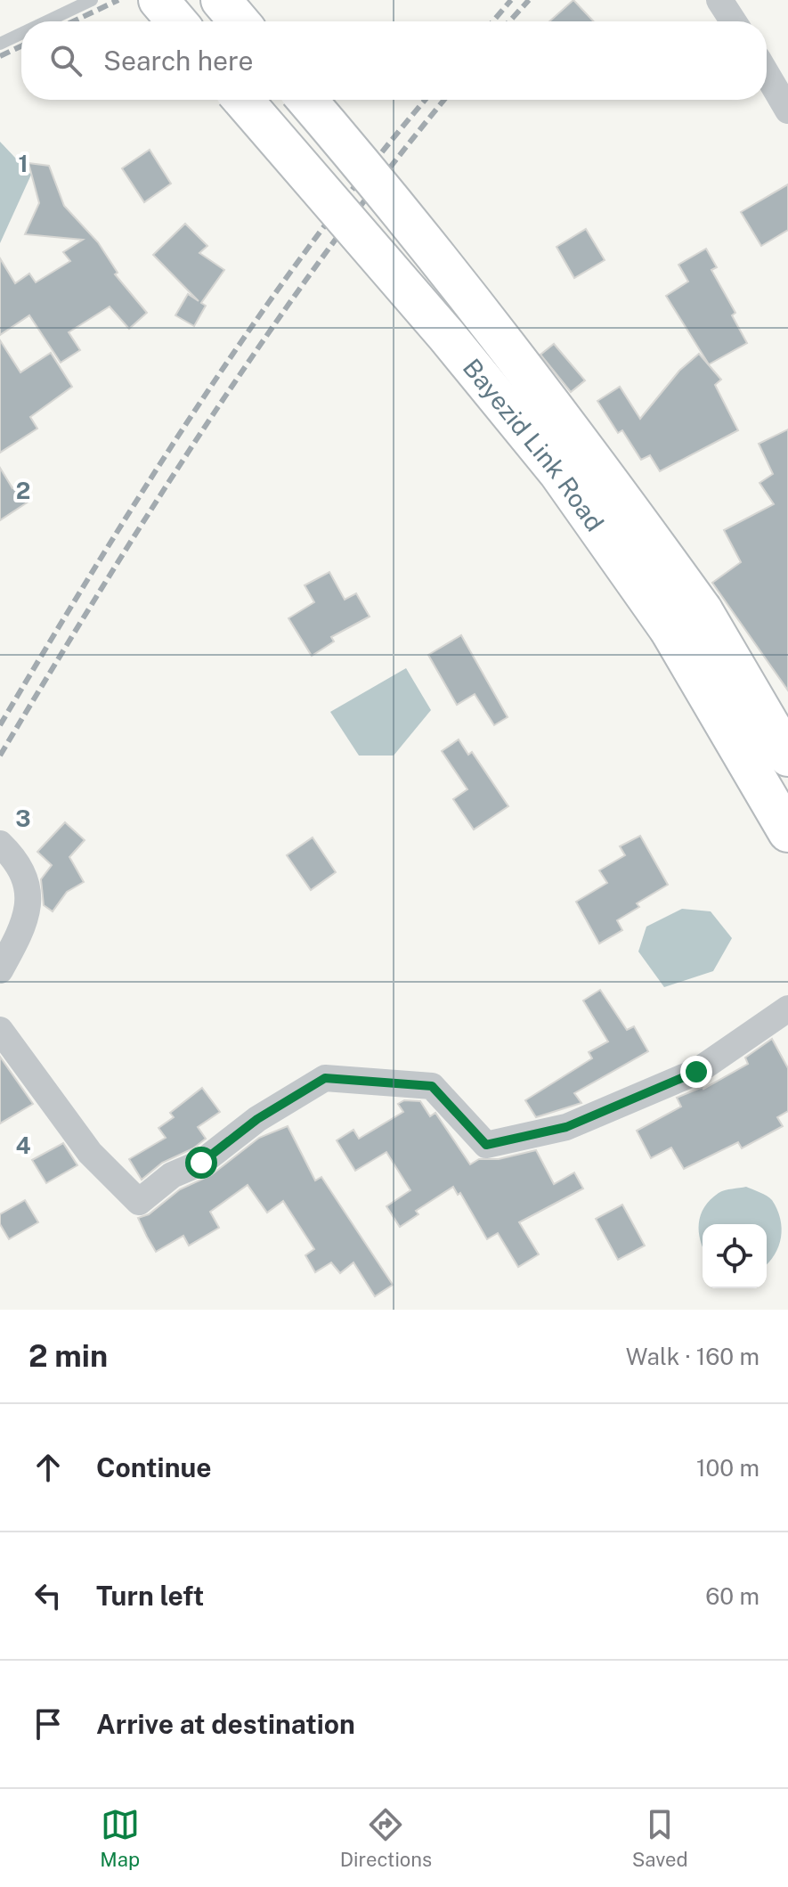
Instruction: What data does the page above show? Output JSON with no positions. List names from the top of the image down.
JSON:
{
  "streets": {
    "main road": ["Bayezid Link Road"]
  },
  "page": {
    "search": "Search here",
    "heading": ["2 min", "Walk · 160 m"],
    "list": [
      ["Continue", "100 m"],
      ["Turn left", "60 m"],
      "Arrive at destination"
    ],
    "nav": ["Map", "Directions", "Saved"]
  },
  "grid": {
    "rows": [
      "1",
      "2",
      "3",
      "4"
    ]
  }
}
